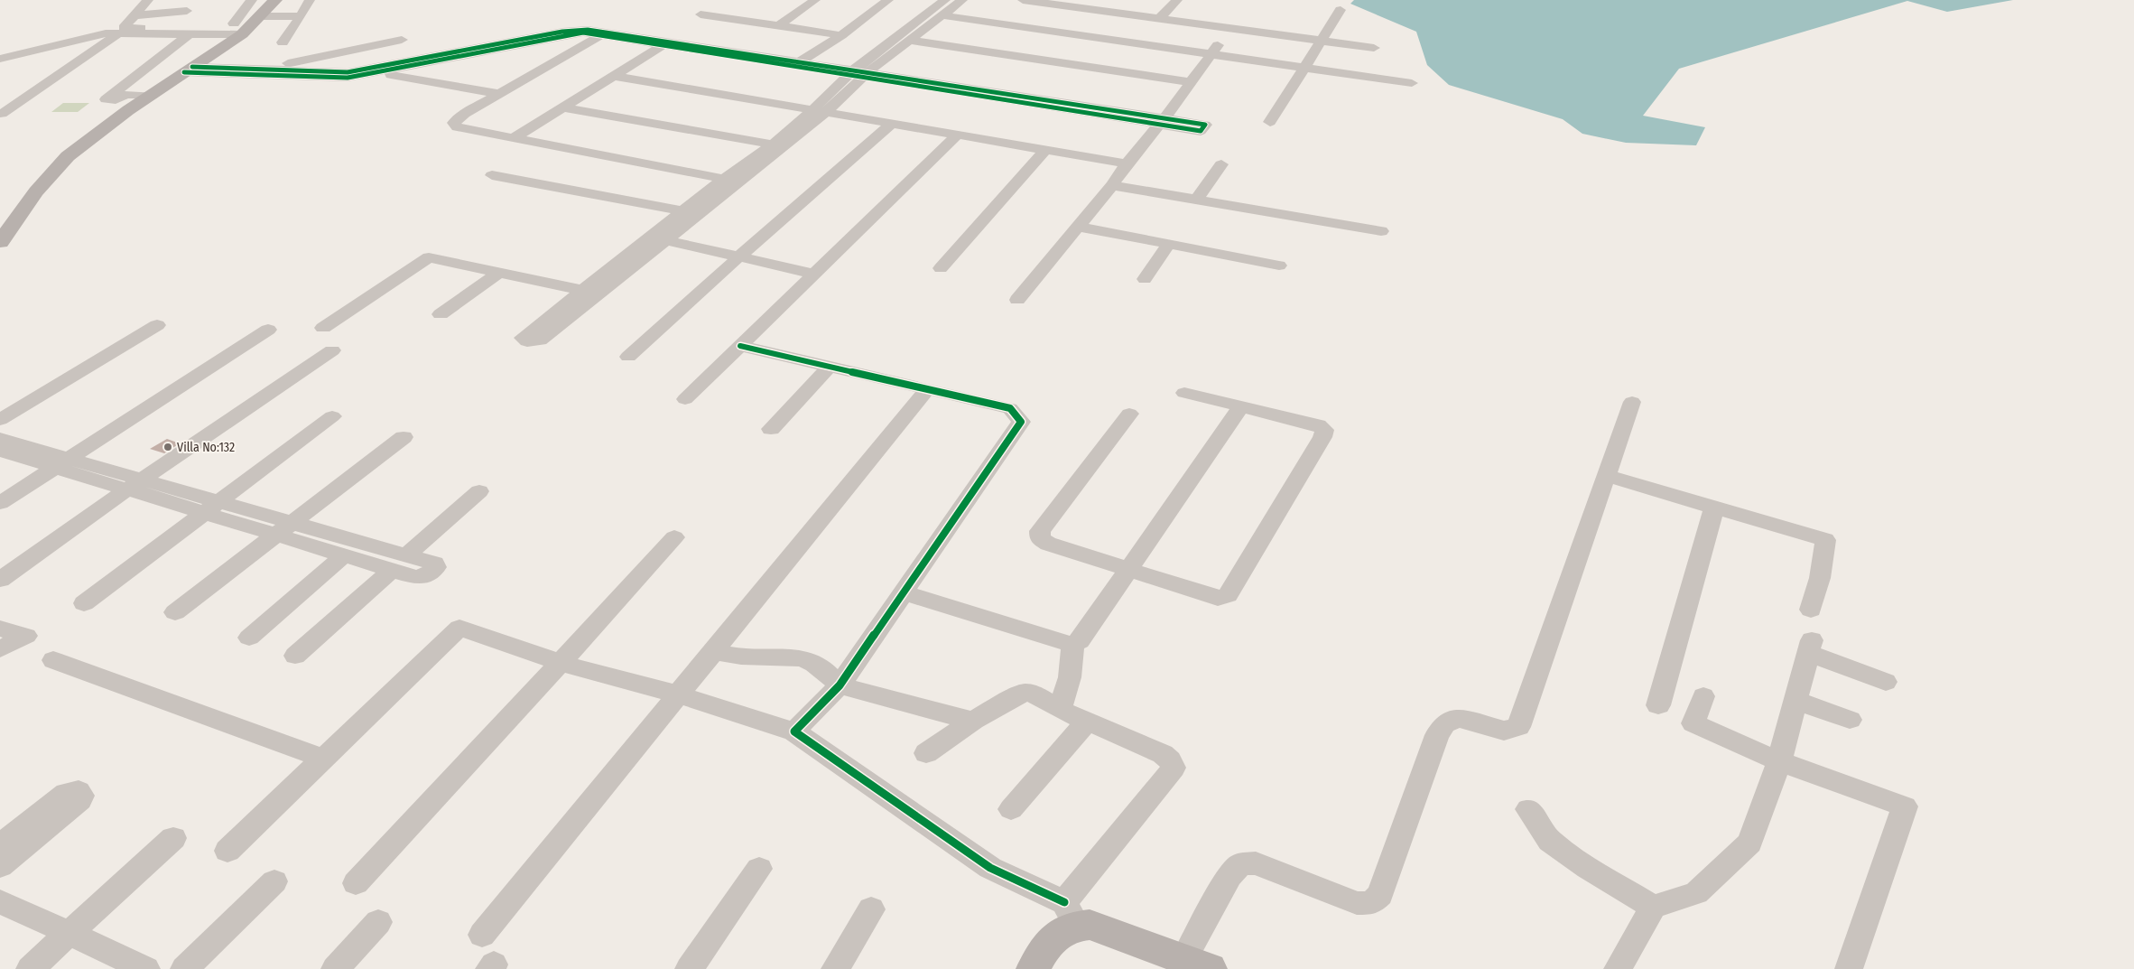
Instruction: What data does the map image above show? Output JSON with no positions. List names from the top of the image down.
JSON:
{
  "places": ["Villa No:132"]
}
